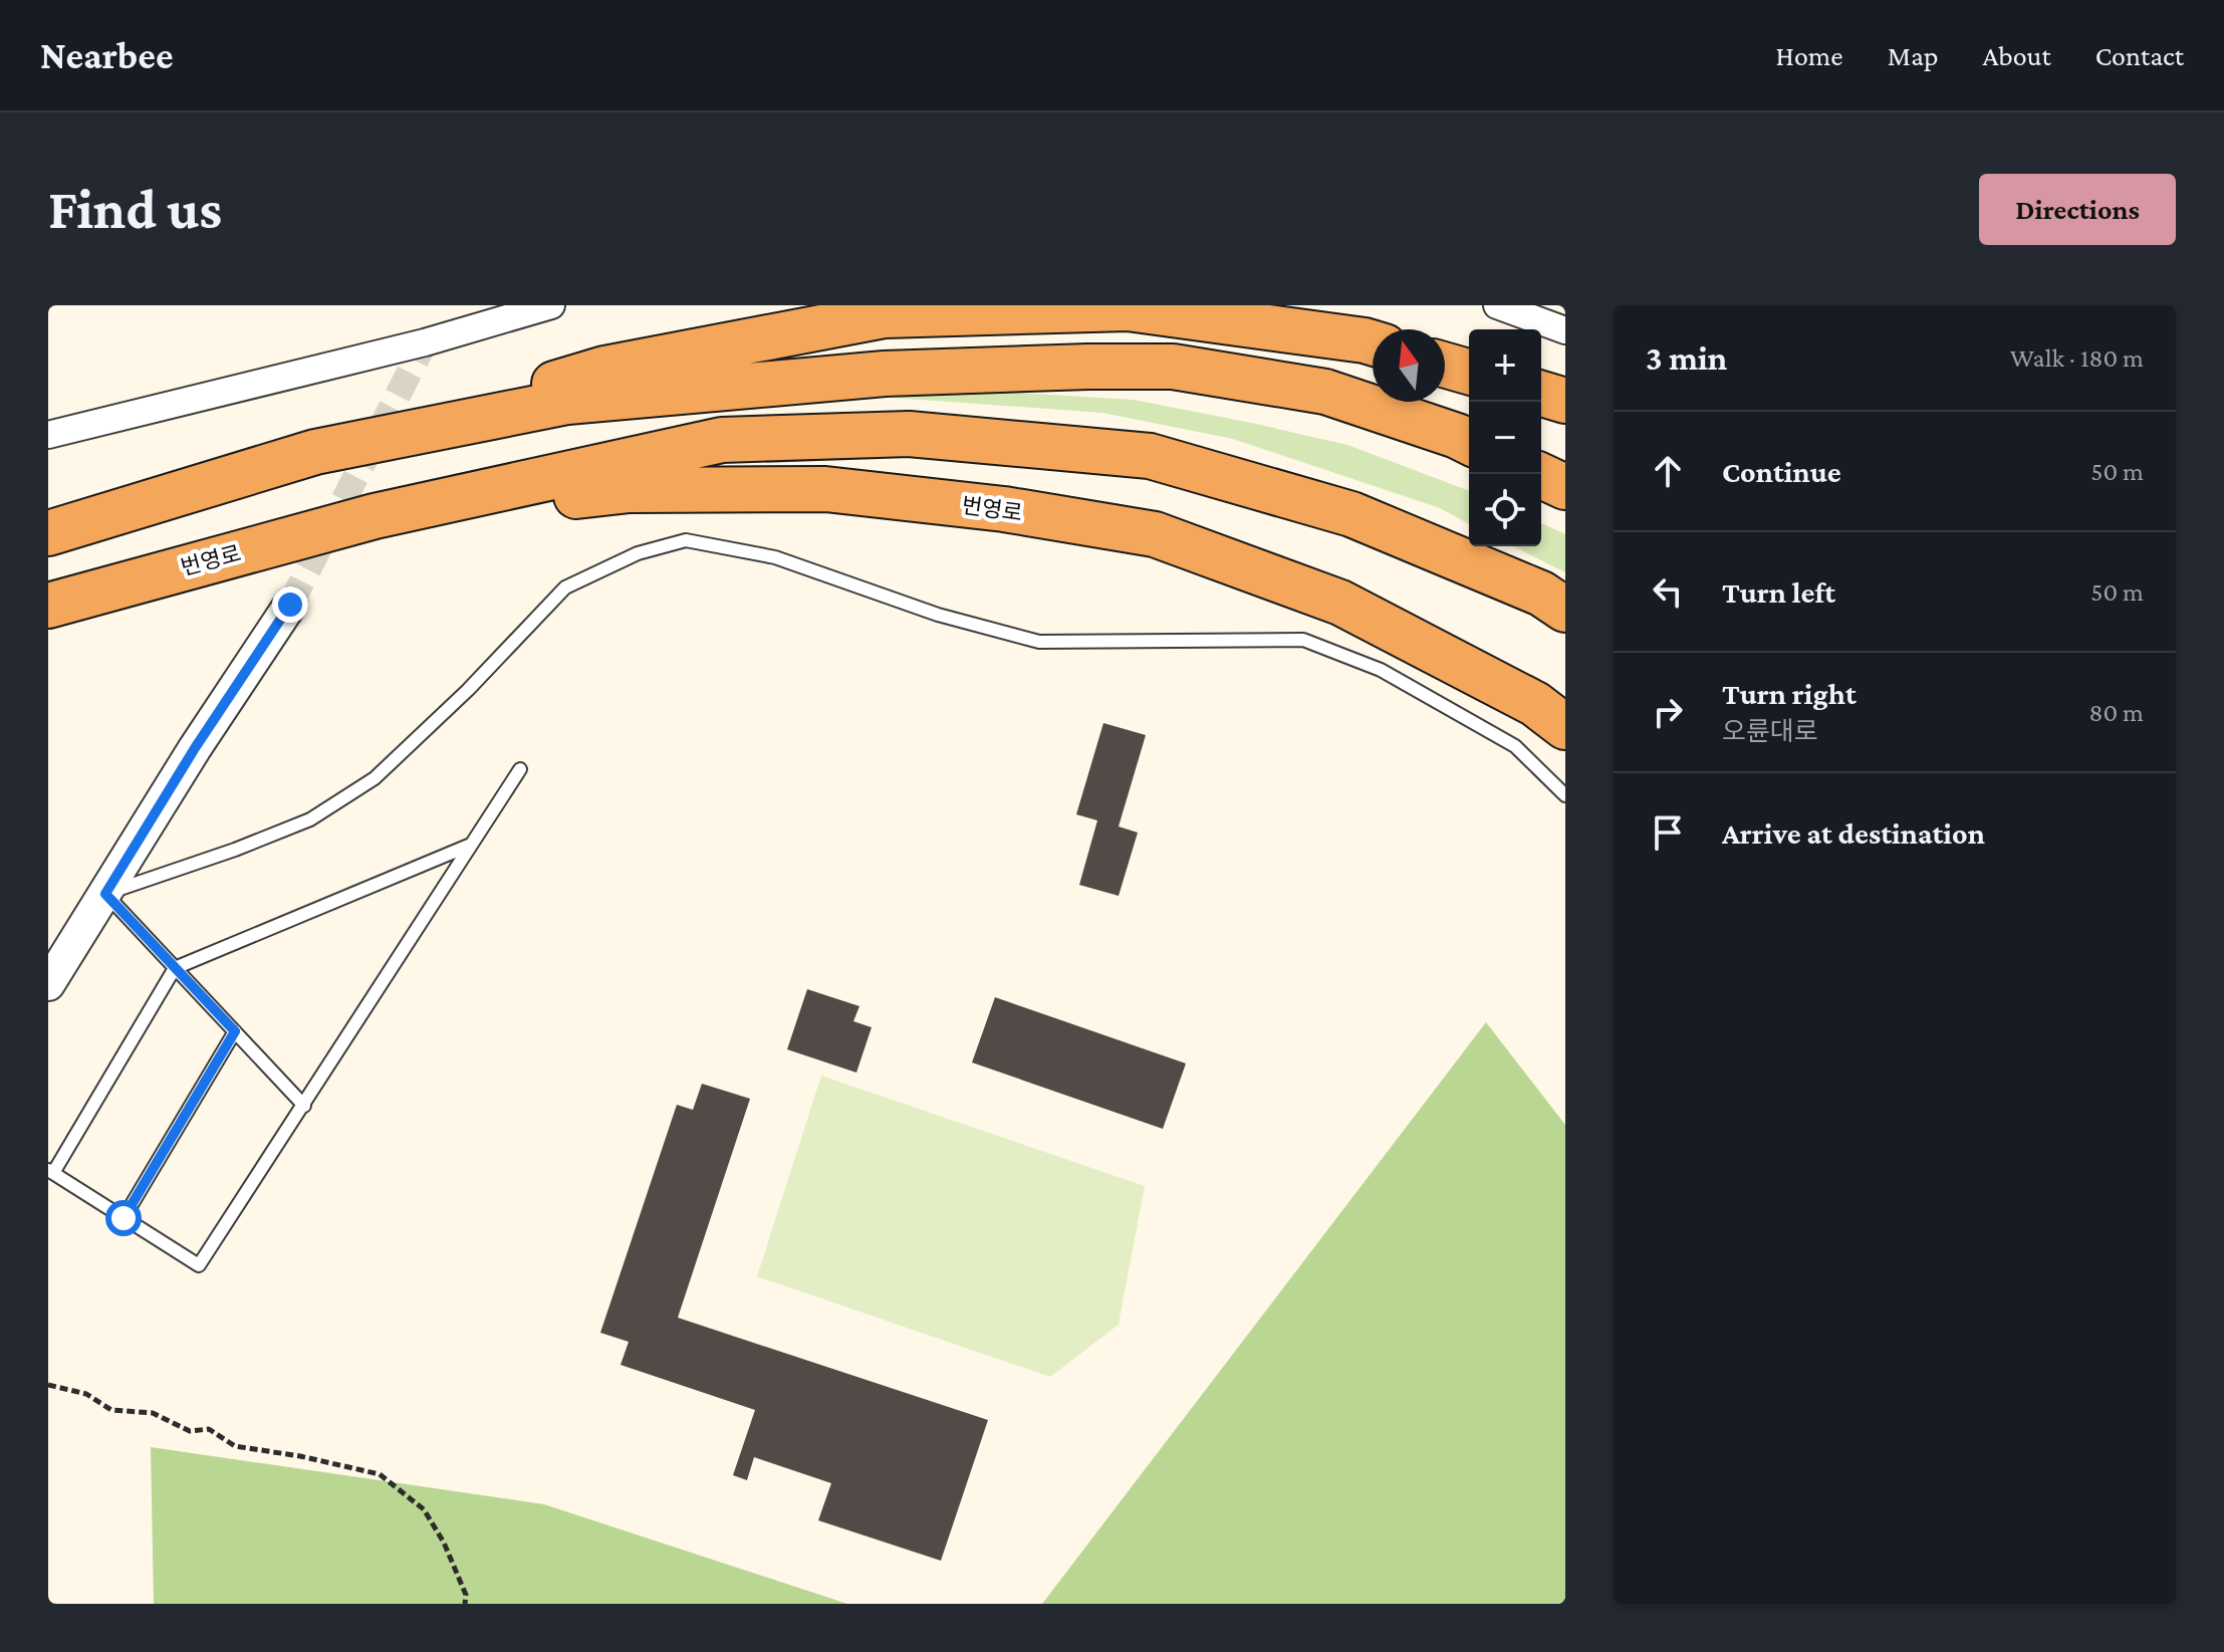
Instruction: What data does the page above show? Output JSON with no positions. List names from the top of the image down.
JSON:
{
  "streets": {
    "highway": ["번영로"]
  },
  "north": "top",
  "page": {
    "header": "Nearbee",
    "nav": [
      "Home",
      "Map",
      "About",
      "Contact"
    ],
    "buttons": "Directions",
    "title": "Find us",
    "heading": ["3 min", "Walk · 180 m"],
    "map_buttons": ["+", "−"],
    "list": [
      ["Continue", "50 m"],
      ["Turn left", "50 m"],
      ["Turn right", "오륜대로", "80 m"],
      "Arrive at destination"
    ]
  }
}
